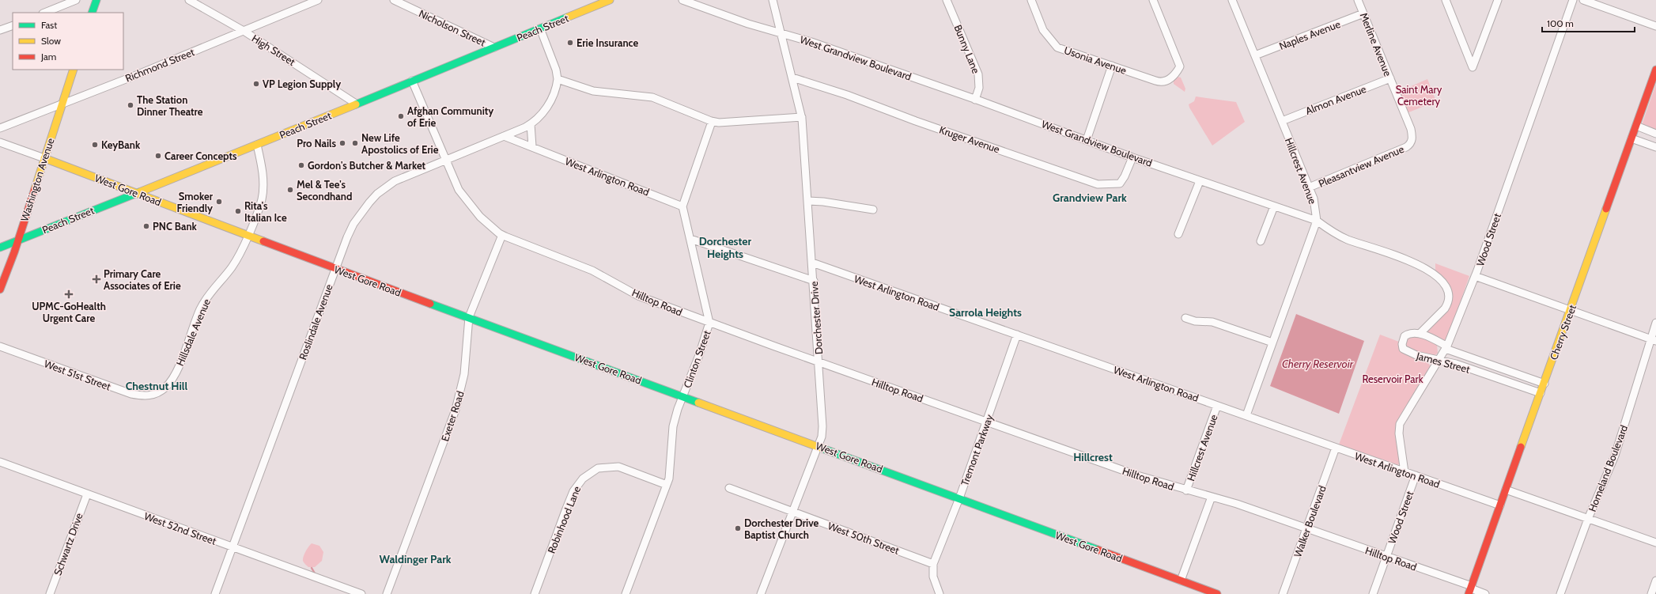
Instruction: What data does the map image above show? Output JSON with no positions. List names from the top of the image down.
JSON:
{
  "streets": {
    "street": [
      "Nicholson Street",
      "Peach Street",
      "Naples Avenue",
      "Merline Avenue",
      "Bunny Lane",
      "High Street",
      "West Grandview Boulevard",
      "Usonia Avenue",
      "Richmond Street",
      "Almon Avenue",
      "Kruger Avenue",
      "Pleasantview Avenue",
      "Hillcrest Avenue",
      "West Arlington Road",
      "Washington Avenue",
      "West Gore Road",
      "Wood Street",
      "Hilltop Road",
      "Dorchester Drive",
      "Roslindale Avenue",
      "Hillsdale Avenue",
      "Cherry Street",
      "Clinton Street",
      "James Street",
      "West 51st Street",
      "Exeter Road",
      "Tremont Parkway",
      "Homeland Boulevard",
      "Robinhood Lane",
      "Walker Boulevard",
      "West 52nd Street",
      "West 50th Street",
      "Schwartz Drive"
    ]
  },
  "crossings": [
    ["Nicholson Street", "Peach Street"],
    ["Peach Street", "High Street"],
    ["Peach Street", "Washington Avenue"],
    ["Peach Street", "West Gore Road"],
    ["Peach Street", "Hilltop Road"],
    ["Peach Street", "Hillsdale Avenue"],
    ["Naples Avenue", "Merline Avenue"],
    ["Naples Avenue", "Hillcrest Avenue"],
    ["Merline Avenue", "Almon Avenue"],
    ["Merline Avenue", "Pleasantview Avenue"],
    ["Bunny Lane", "West Grandview Boulevard"],
    ["High Street", "Richmond Street"],
    ["West Grandview Boulevard", "Kruger Avenue"],
    ["West Grandview Boulevard", "Hillcrest Avenue"],
    ["West Grandview Boulevard", "Dorchester Drive"],
    ["West Grandview Boulevard", "James Street"],
    ["Richmond Street", "Washington Avenue"],
    ["Almon Avenue", "Hillcrest Avenue"],
    ["Kruger Avenue", "Dorchester Drive"],
    ["Pleasantview Avenue", "Hillcrest Avenue"],
    ["Hillcrest Avenue", "West Arlington Road"],
    ["Hillcrest Avenue", "Hilltop Road"],
    ["West Arlington Road", "Wood Street"],
    ["West Arlington Road", "Dorchester Drive"],
    ["West Arlington Road", "Roslindale Avenue"],
    ["West Arlington Road", "Cherry Street"],
    ["West Arlington Road", "Clinton Street"],
    ["West Arlington Road", "Tremont Parkway"],
    ["West Arlington Road", "Walker Boulevard"],
    ["Washington Avenue", "West Gore Road"],
    ["West Gore Road", "Dorchester Drive"],
    ["West Gore Road", "Roslindale Avenue"],
    ["West Gore Road", "Hillsdale Avenue"],
    ["West Gore Road", "Clinton Street"],
    ["West Gore Road", "Exeter Road"],
    ["West Gore Road", "Tremont Parkway"],
    ["Wood Street", "Hilltop Road"],
    ["Wood Street", "James Street"],
    ["Hilltop Road", "Dorchester Drive"],
    ["Hilltop Road", "Roslindale Avenue"],
    ["Hilltop Road", "Cherry Street"],
    ["Hilltop Road", "Clinton Street"],
    ["Hilltop Road", "Exeter Road"],
    ["Hilltop Road", "Tremont Parkway"],
    ["Hilltop Road", "Walker Boulevard"],
    ["Dorchester Drive", "West 50th Street"],
    ["Roslindale Avenue", "West 52nd Street"],
    ["Hillsdale Avenue", "West 51st Street"],
    ["Cherry Street", "James Street"],
    ["Clinton Street", "Robinhood Lane"],
    ["Tremont Parkway", "West 50th Street"],
    ["West 52nd Street", "Schwartz Drive"]
  ],
  "districts": [
    "Grandview Park",
    "Dorchester Heights",
    "Sarrola Heights",
    "Chestnut Hill",
    "Hillcrest",
    "Waldinger Park"
  ],
  "water": ["Cherry Reservoir"],
  "parks": ["Saint Mary Cemetery", "Reservoir Park"],
  "places": {
    "other": [
      "Erie Insurance",
      "VP Legion Supply",
      "The Station Dinner Theatre",
      "Afghan Community of Erie",
      "Pro Nails",
      "New Life Apostolics of Erie",
      "KeyBank",
      "Career Concepts",
      "Gordon's Butcher & Market",
      "Mel & Tee's Secondhand",
      "Smoker Friendly",
      "Rita's Italian Ice",
      "PNC Bank",
      "Dorchester Drive Baptist Church"
    ],
    "health": ["Primary Care Associates of Erie", "UPMC-GoHealth Urgent Care"]
  },
  "legend": ["Fast", "Slow", "Jam"],
  "scale_bar": "100 m"
}
